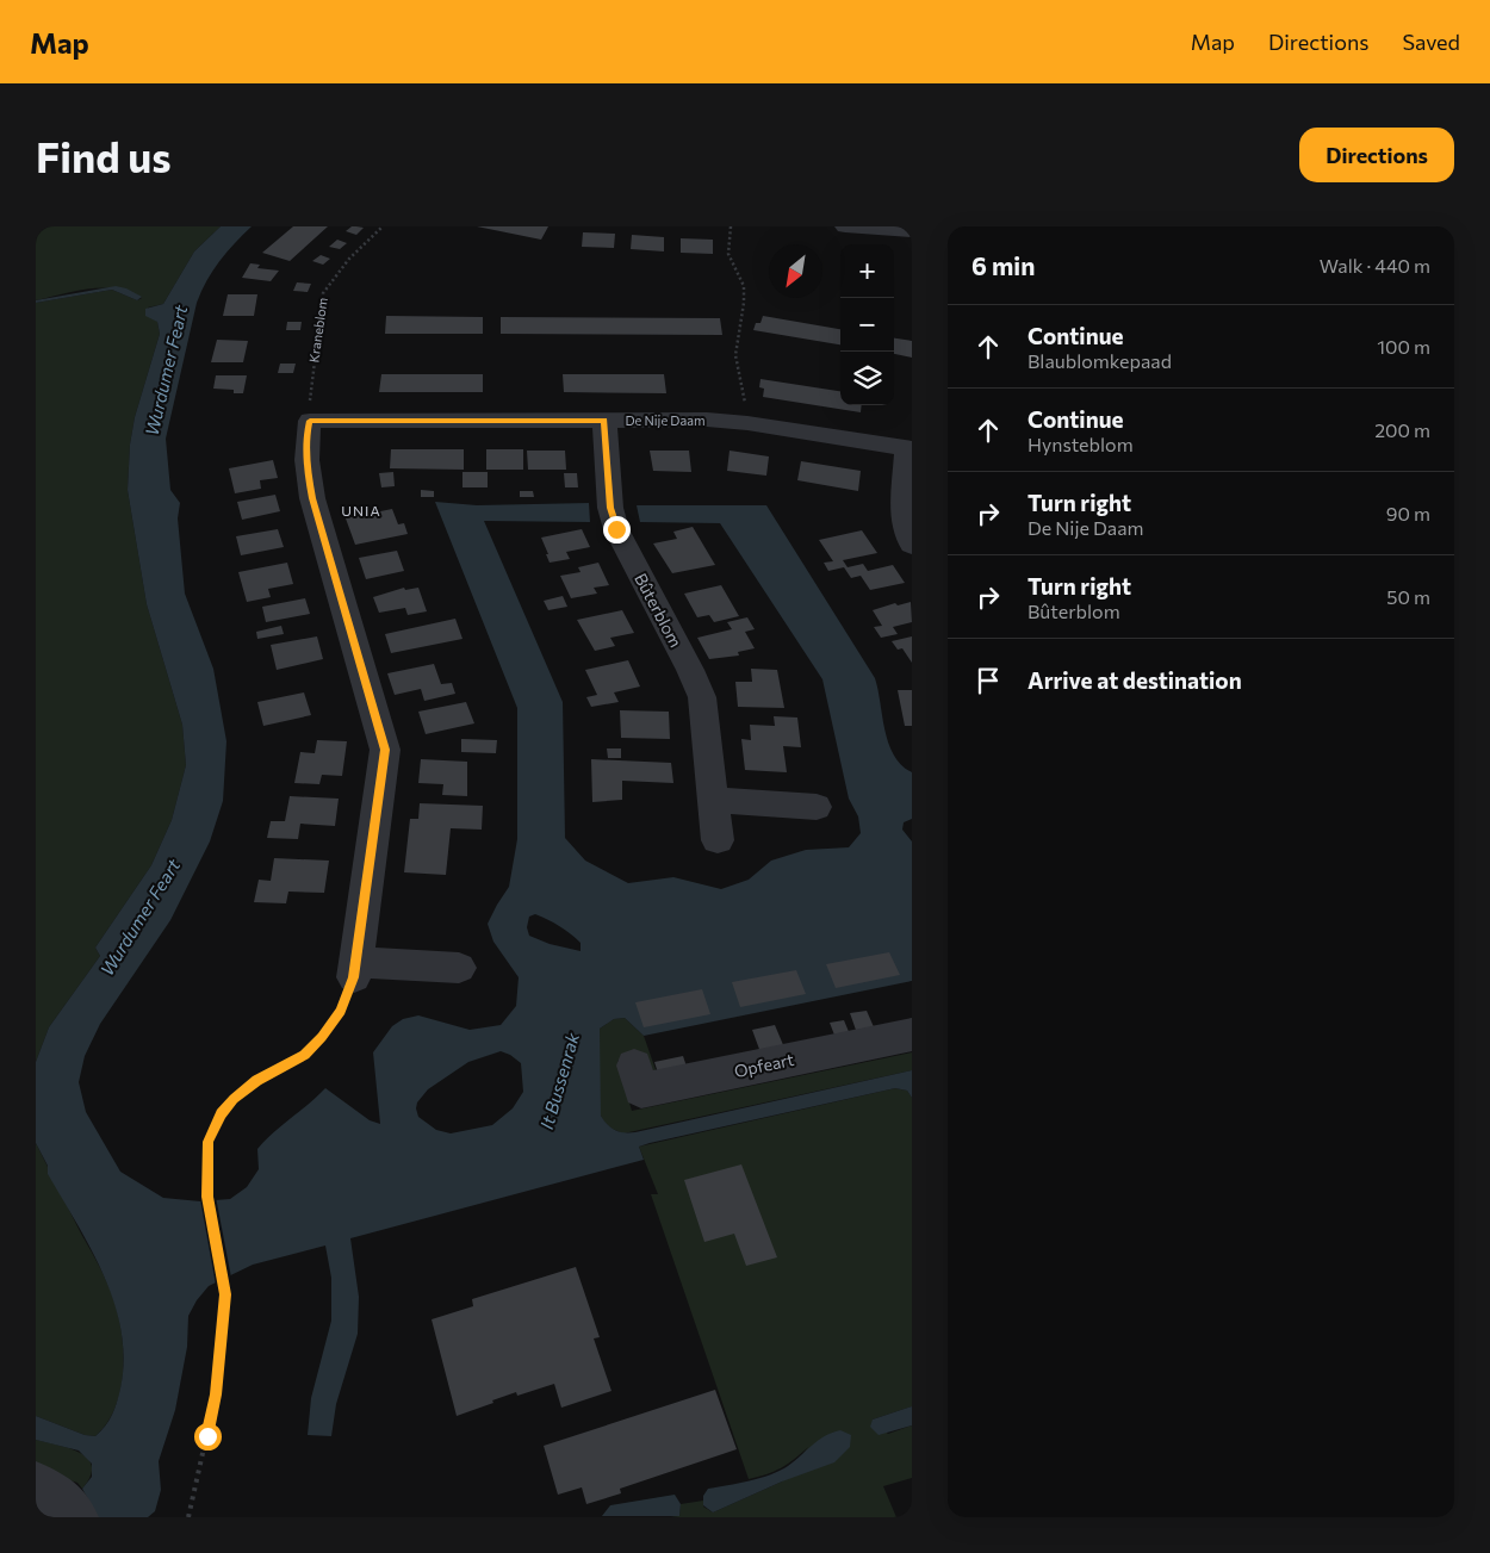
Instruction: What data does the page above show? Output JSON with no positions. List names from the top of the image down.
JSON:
{
  "streets": {
    "street": ["De Nije Daam", "Bûterblom", "Opfeart"],
    "path": ["Kraneblom"]
  },
  "crossings": [
    ["Kraneblom", "De Nije Daam"],
    ["De Nije Daam", "Bûterblom"]
  ],
  "districts": ["UNIA"],
  "water": ["Wurdumer Feart", "It Bussenrak"],
  "north": "bottom left",
  "page": {
    "header": "Map",
    "nav": ["Map", "Directions", "Saved"],
    "buttons": "Directions",
    "title": "Find us",
    "heading": ["6 min", "Walk · 440 m"],
    "map_buttons": ["+", "−"],
    "list": [
      ["Continue", "Blaublomkepaad", "100 m"],
      ["Continue", "Hynsteblom", "200 m"],
      ["Turn right", "De Nije Daam", "90 m"],
      ["Turn right", "Bûterblom", "50 m"],
      "Arrive at destination"
    ]
  }
}
